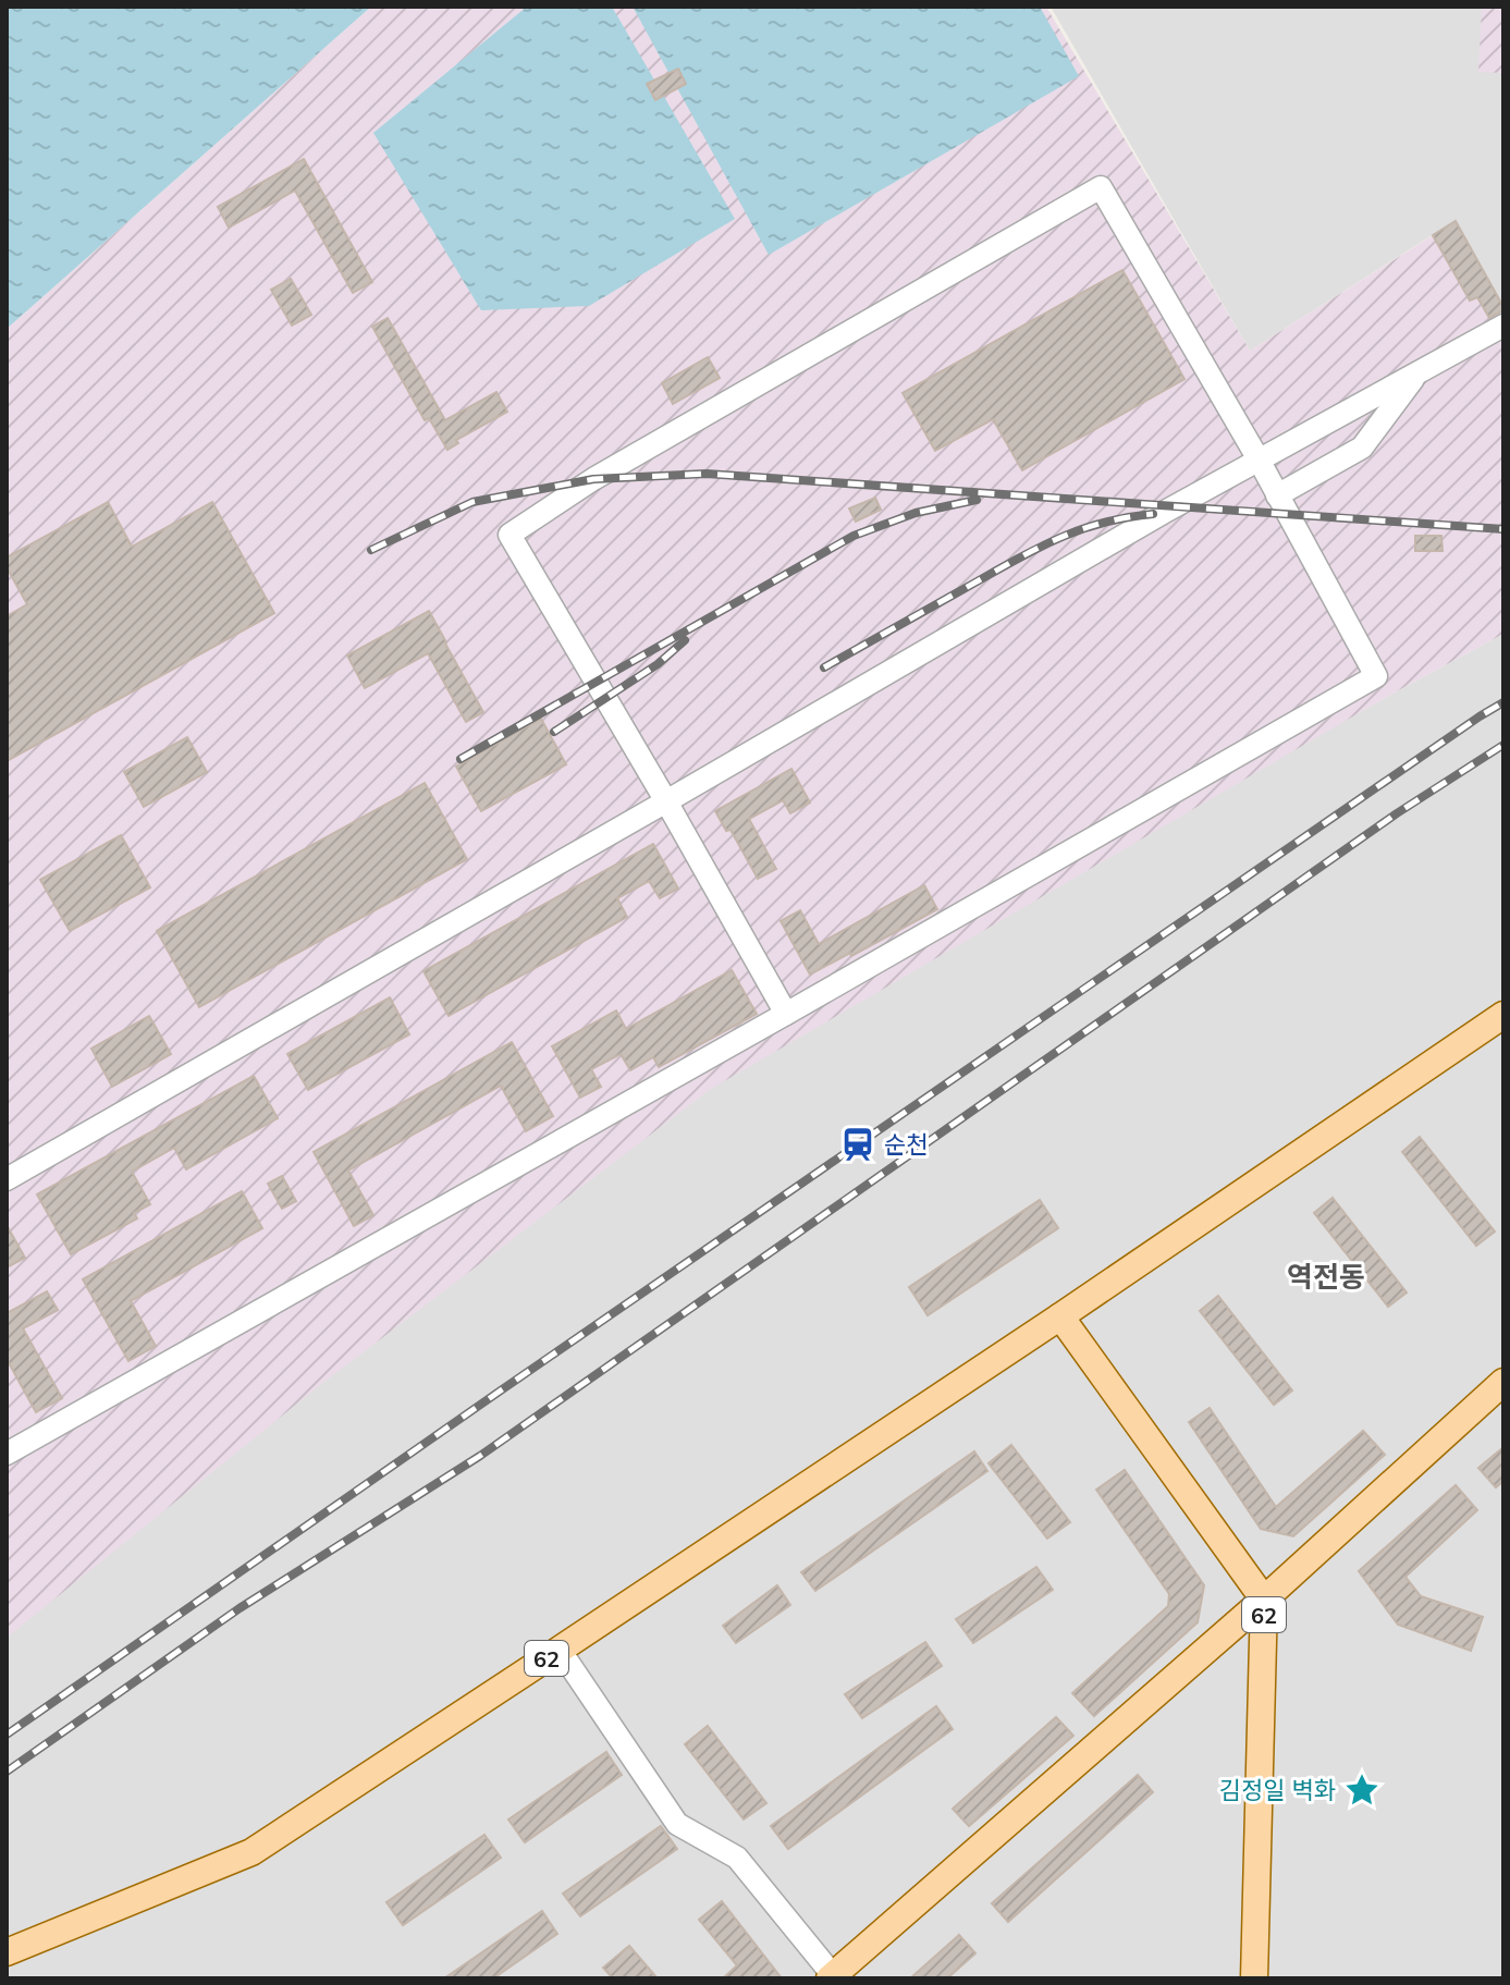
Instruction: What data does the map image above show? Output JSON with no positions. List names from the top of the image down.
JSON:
{
  "streets": {
    "main road": ["62"]
  },
  "districts": ["역전동"],
  "places": {
    "station": ["순천"],
    "place": ["김정일 벽화"]
  }
}
